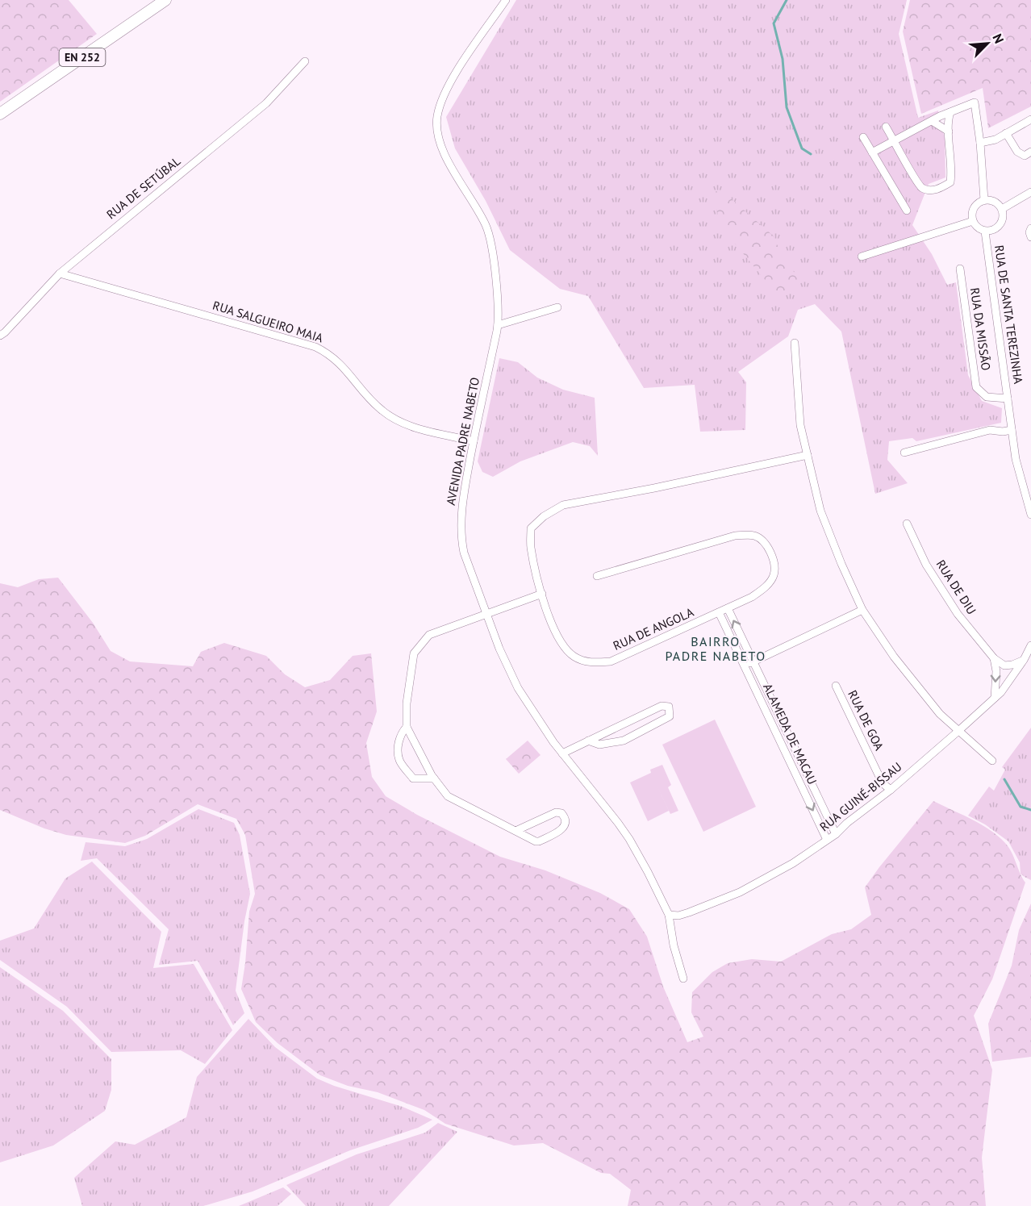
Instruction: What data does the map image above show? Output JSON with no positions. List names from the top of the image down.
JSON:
{
  "streets": {
    "main road": ["EN 252"],
    "street": [
      "RUA DE SETÚBAL",
      "RUA DE SANTA TEREZINHA",
      "RUA SALGUEIRO MAIA",
      "RUA DA MISSÃO",
      "AVENIDA PADRE NABETO",
      "RUA DE DIU",
      "RUA DE ANGOLA",
      "RUA DE GOA",
      "ALAMEDA DE MACAU",
      "RUA GUINÉ-BISSAU"
    ]
  },
  "crossings": [
    ["RUA DE SETÚBAL", "RUA SALGUEIRO MAIA"],
    ["RUA DE SANTA TEREZINHA", "RUA DA MISSÃO"],
    ["RUA SALGUEIRO MAIA", "AVENIDA PADRE NABETO"],
    ["AVENIDA PADRE NABETO", "RUA GUINÉ-BISSAU"],
    ["RUA DE ANGOLA", "ALAMEDA DE MACAU"],
    ["RUA DE GOA", "RUA GUINÉ-BISSAU"],
    ["ALAMEDA DE MACAU", "RUA GUINÉ-BISSAU"]
  ],
  "districts": ["BAIRRO PADRE NABETO"],
  "north": "top right"
}
